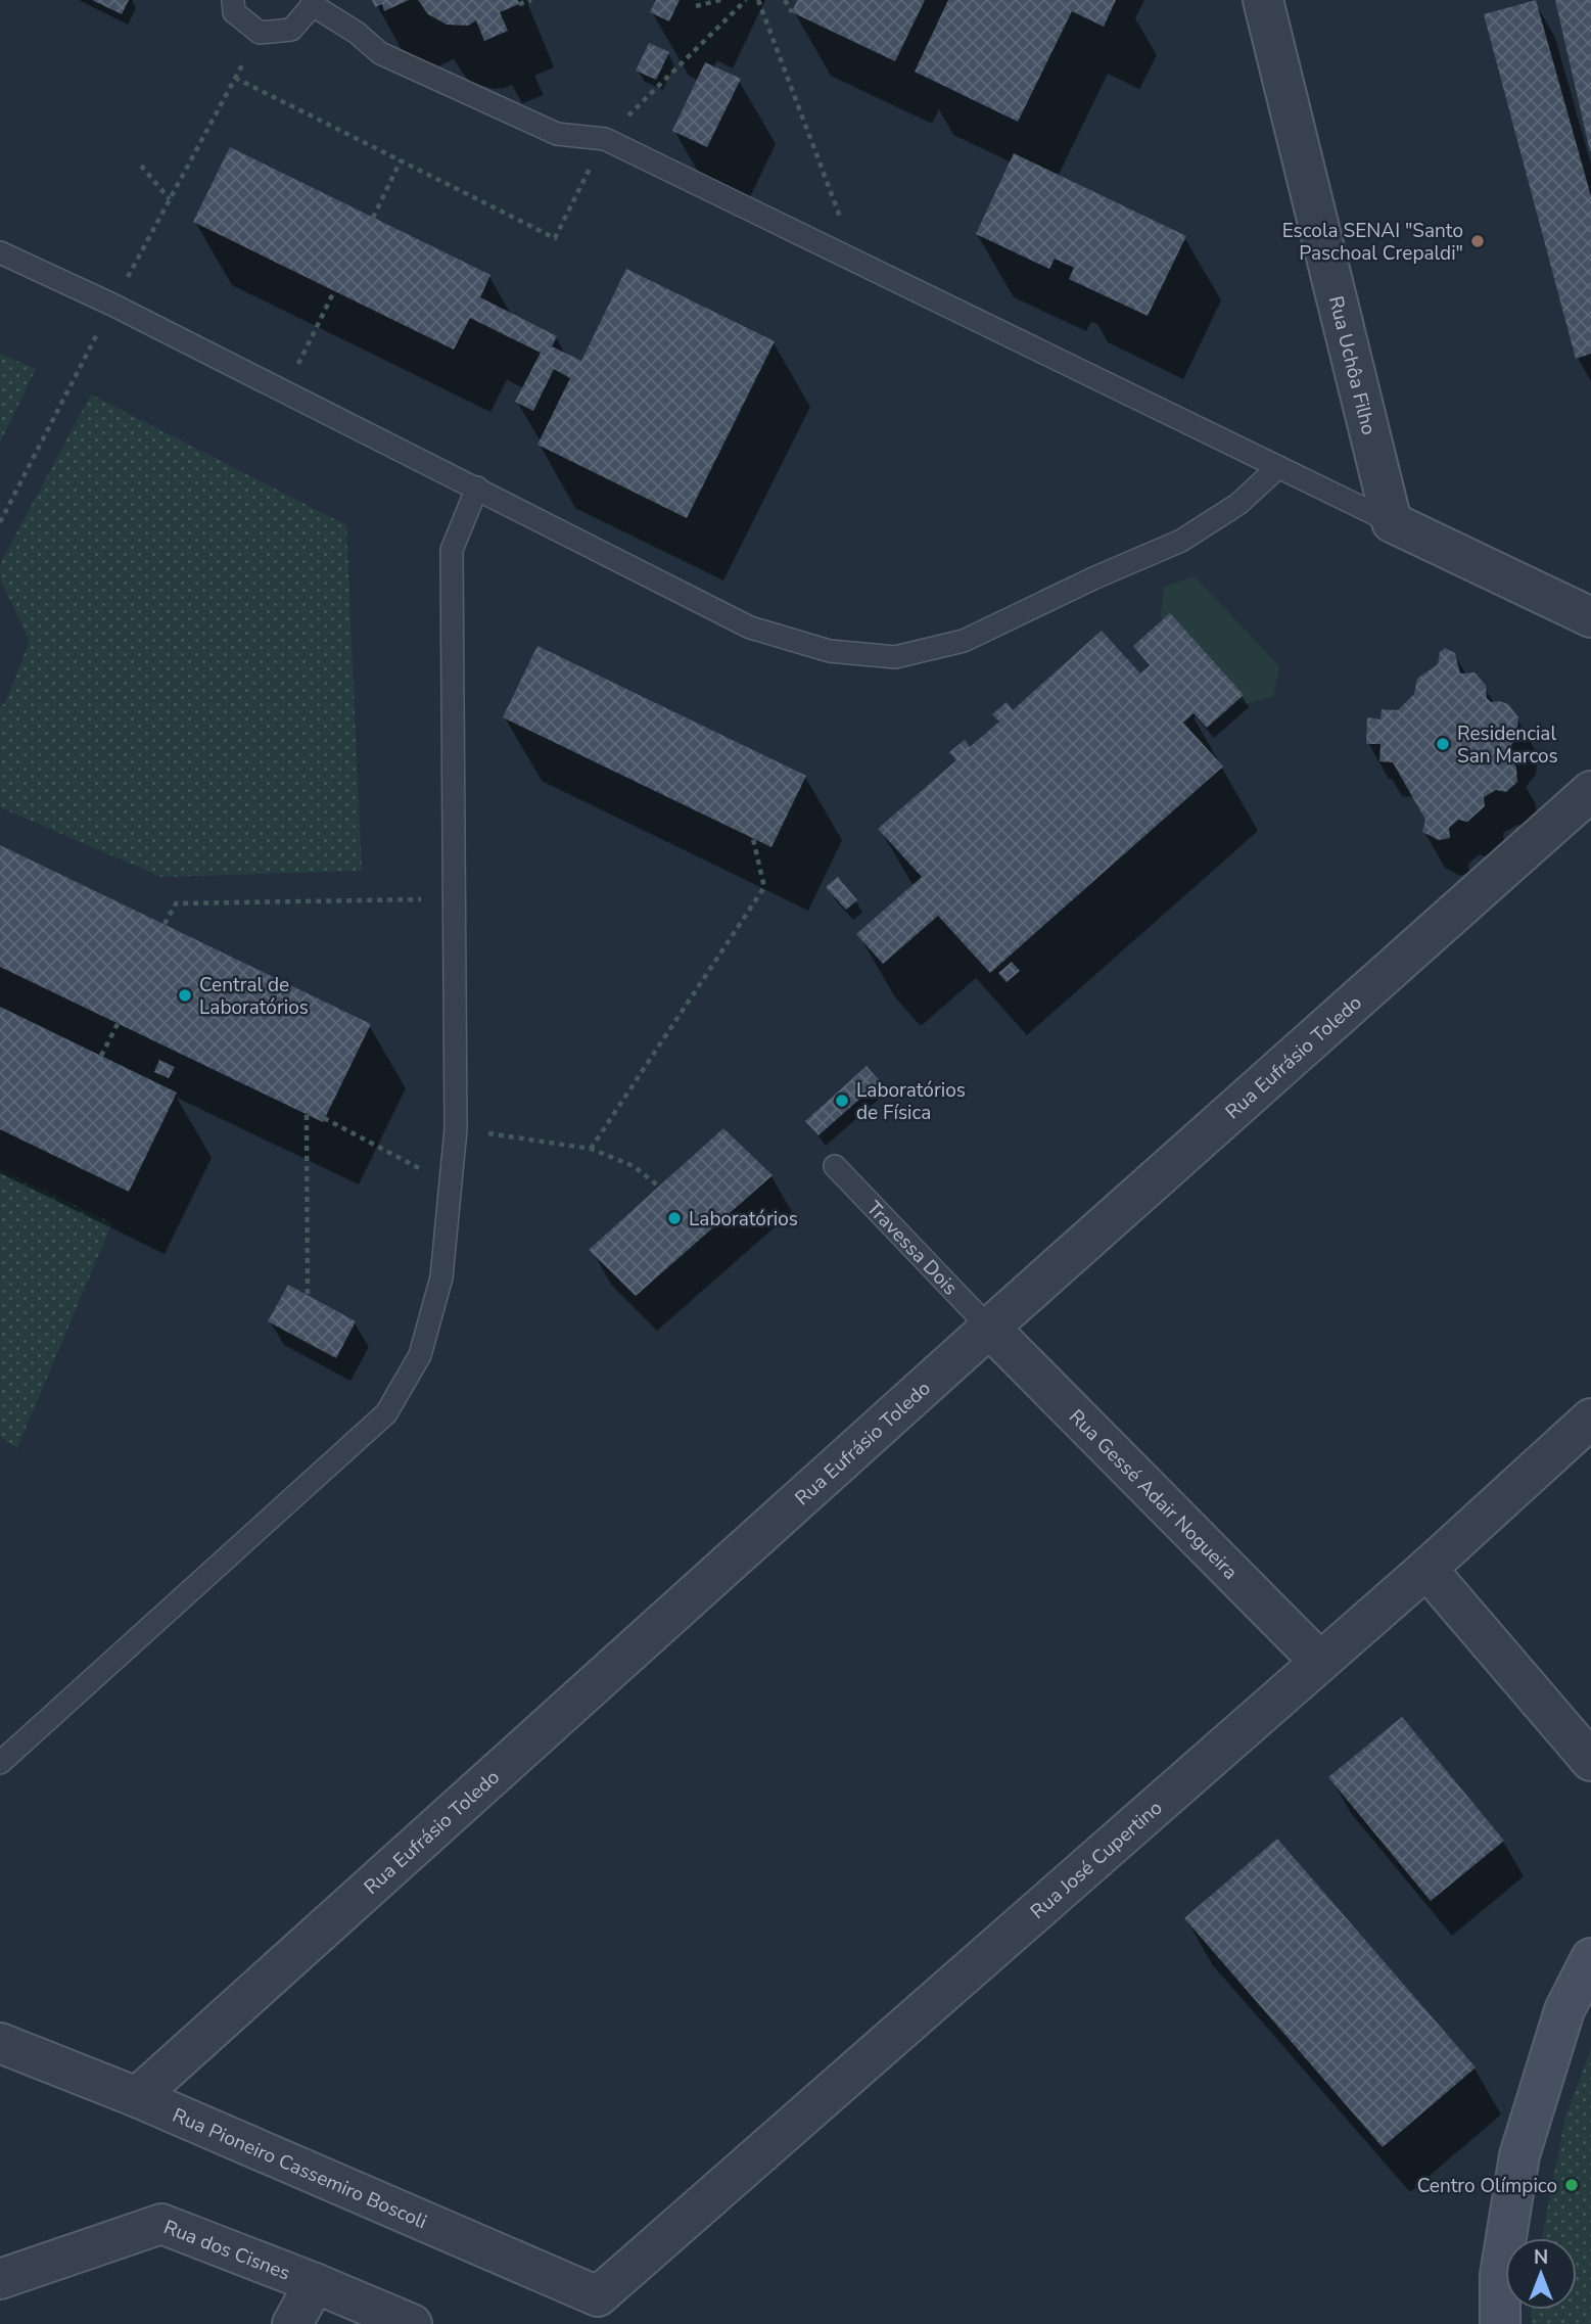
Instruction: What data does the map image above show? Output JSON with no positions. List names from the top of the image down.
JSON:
{
  "streets": {
    "street": [
      "Rua Uchôa Filho",
      "Rua Eufrásio Toledo",
      "Rua Gessé Adair Nogueira",
      "Rua José Cupertino",
      "Rua Pioneiro Cassemiro Boscoli",
      "Rua dos Cisnes"
    ],
    "lane": ["Travessa Dois"]
  },
  "crossings": [
    ["Rua Eufrásio Toledo", "Travessa Dois"],
    ["Rua Eufrásio Toledo", "Rua Gessé Adair Nogueira"],
    ["Rua Eufrásio Toledo", "Rua Pioneiro Cassemiro Boscoli"],
    ["Travessa Dois", "Rua Gessé Adair Nogueira"],
    ["Rua Gessé Adair Nogueira", "Rua José Cupertino"],
    ["Rua José Cupertino", "Rua Pioneiro Cassemiro Boscoli"]
  ],
  "places": [
    "Escola SENAI \"Santo Paschoal Crepaldi\"",
    "Residencial San Marcos",
    "Central de Laboratórios",
    "Laboratórios de Física",
    "Laboratórios",
    "Centro Olímpico"
  ],
  "north": "top"
}
